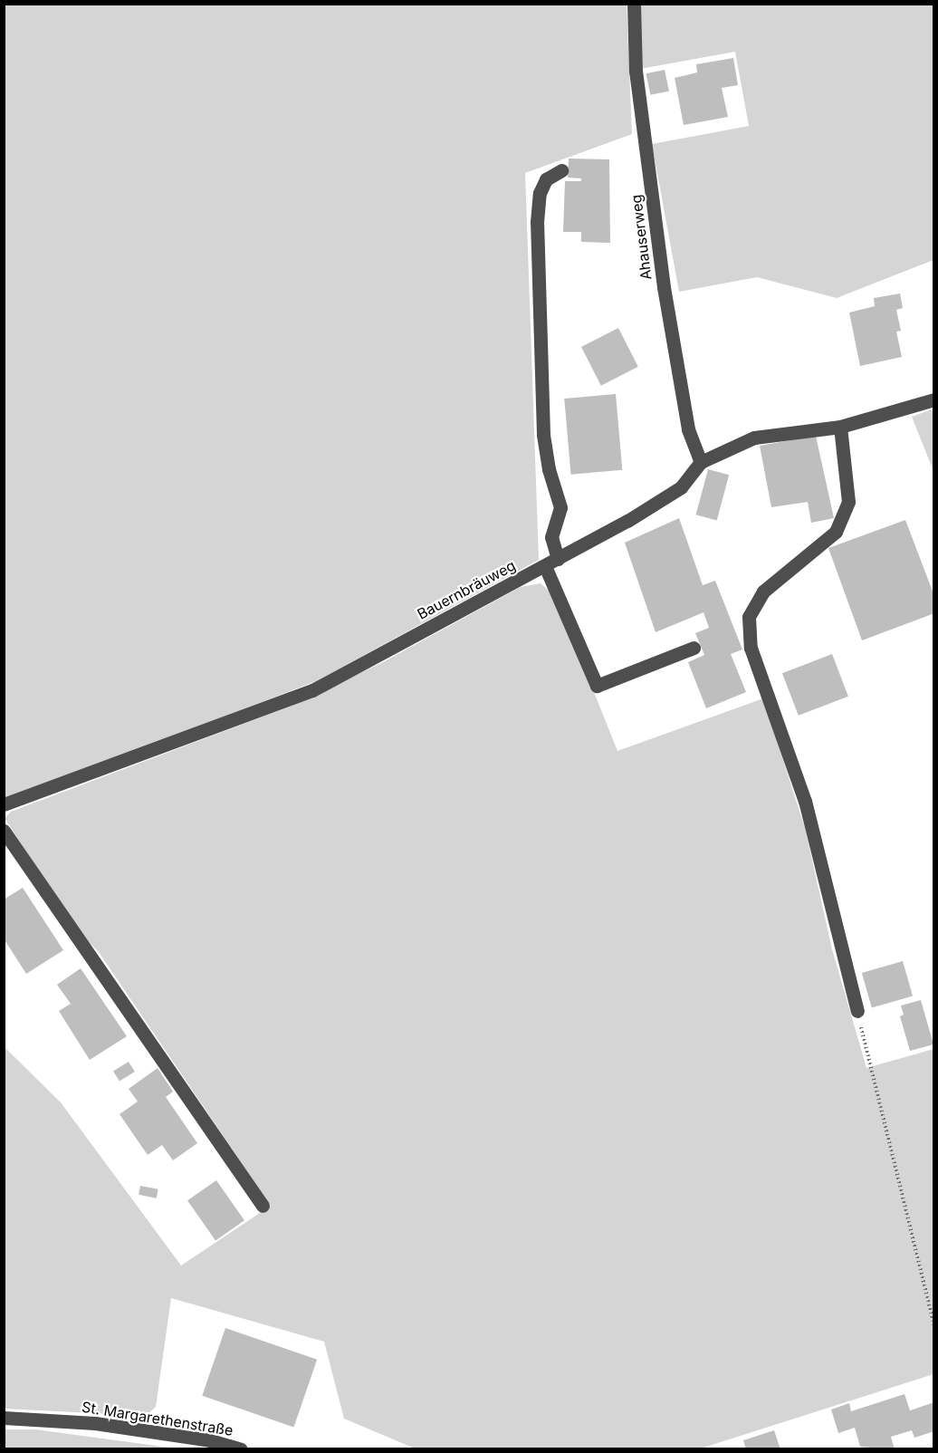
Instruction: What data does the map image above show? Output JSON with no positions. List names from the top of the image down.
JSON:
{
  "streets": {
    "street": ["Ahauserweg", "Bauernbräuweg", "St. Margarethenstraße"]
  },
  "crossings": [
    ["Ahauserweg", "Bauernbräuweg"]
  ]
}
